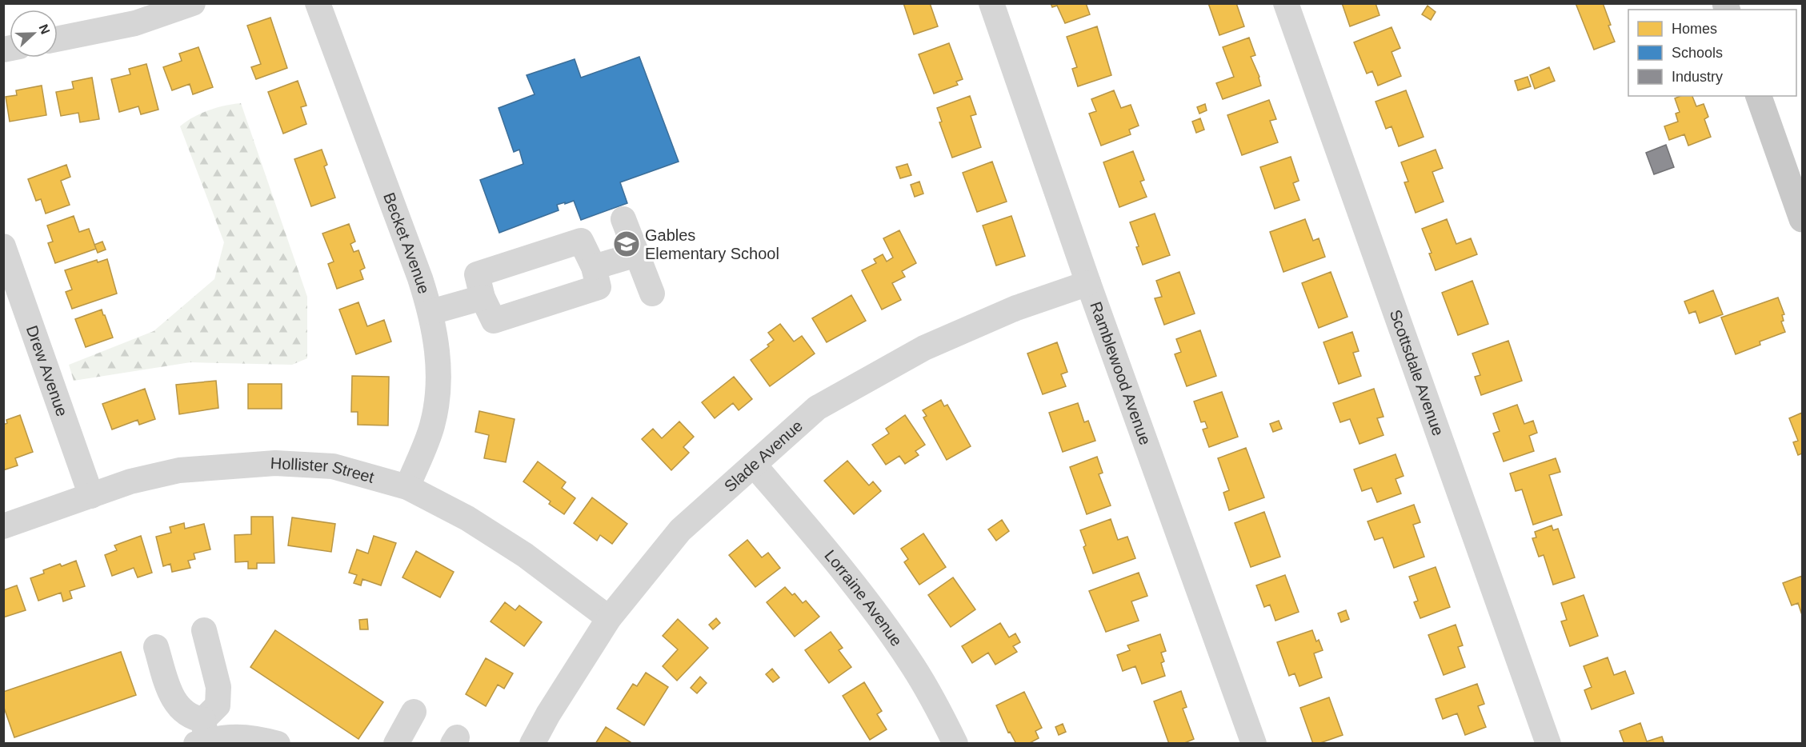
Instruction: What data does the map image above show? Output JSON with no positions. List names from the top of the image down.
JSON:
{
  "streets": {
    "street": [
      "Becket Avenue",
      "Drew Avenue",
      "Scottsdale Avenue",
      "Ramblewood Avenue",
      "Slade Avenue",
      "Hollister Street",
      "Lorraine Avenue"
    ]
  },
  "crossings": [
    ["Becket Avenue", "Hollister Street"],
    ["Drew Avenue", "Hollister Street"],
    ["Ramblewood Avenue", "Slade Avenue"],
    ["Slade Avenue", "Hollister Street"],
    ["Slade Avenue", "Lorraine Avenue"]
  ],
  "places": {
    "school or university": ["Gables Elementary School"]
  },
  "legend": ["Homes", "Schools", "Industry"],
  "north": "right"
}
